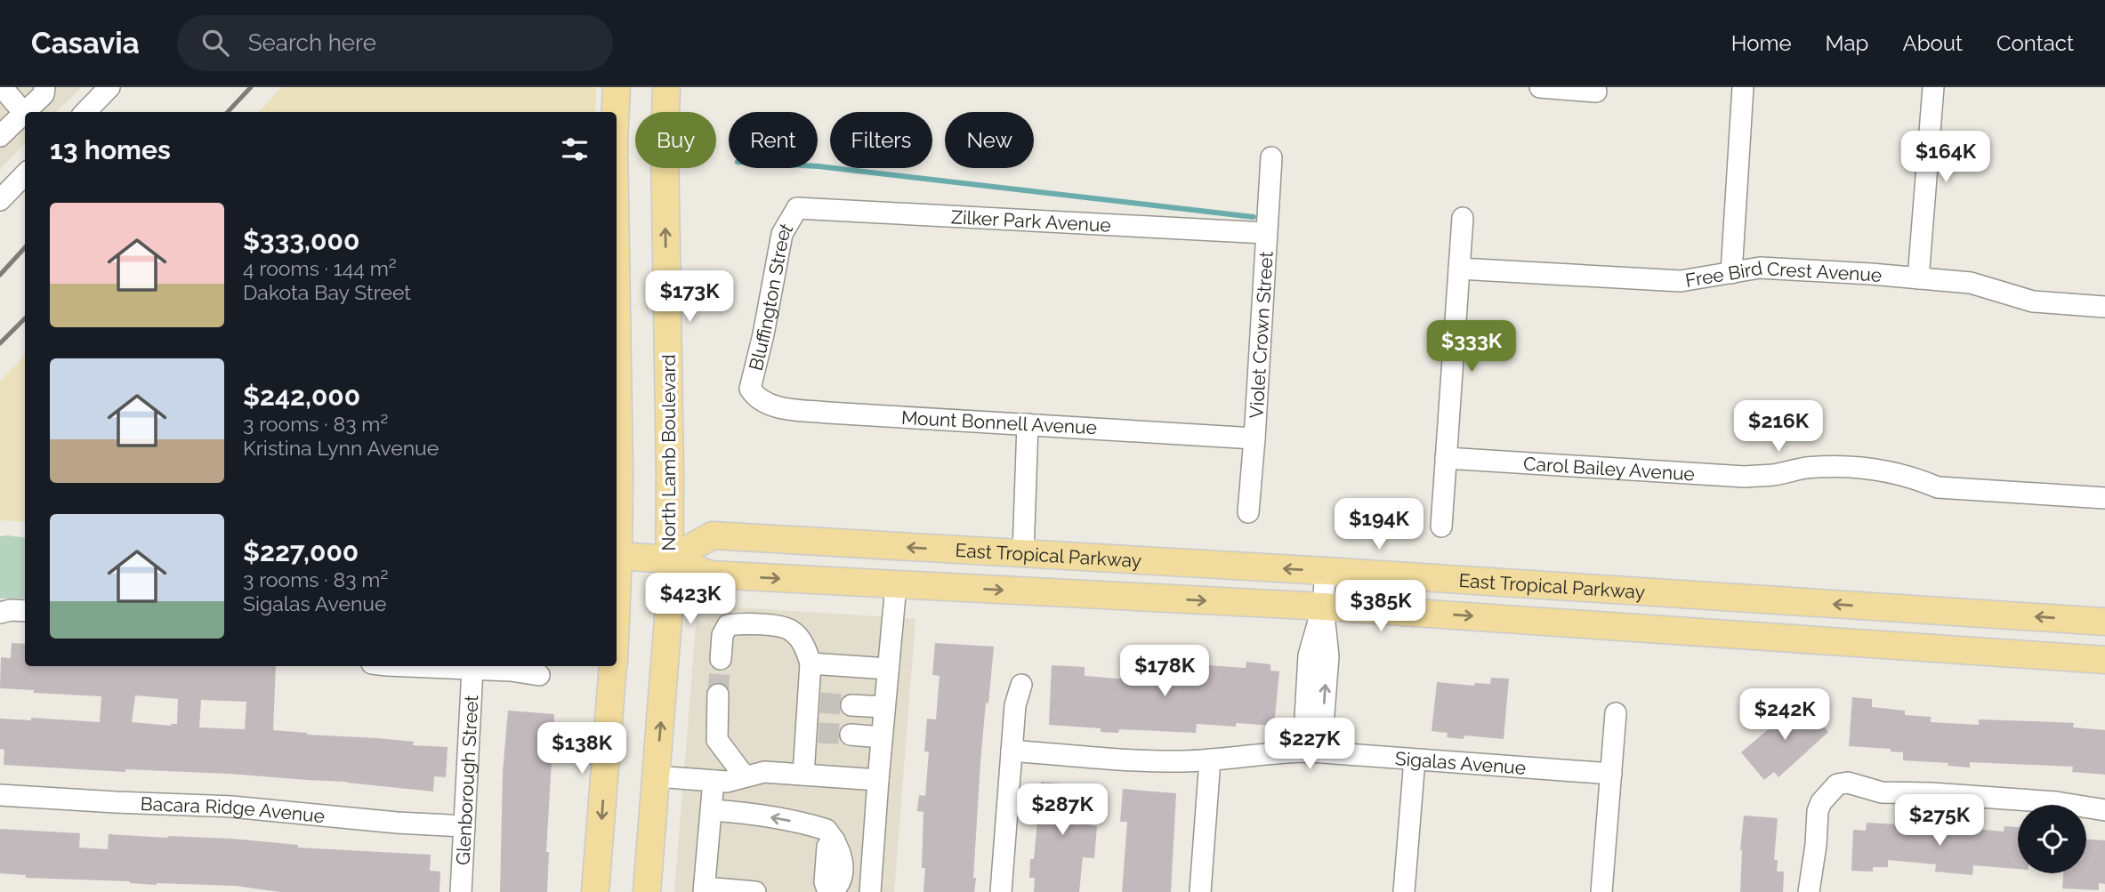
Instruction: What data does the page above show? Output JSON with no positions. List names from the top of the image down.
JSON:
{
  "streets": {
    "main road": ["North Lamb Boulevard", "East Tropical Parkway"],
    "street": [
      "Zilker Park Avenue",
      "Free Bird Crest Avenue",
      "Bluffington Street",
      "Violet Crown Street",
      "Mount Bonnell Avenue",
      "Carol Bailey Avenue",
      "Sigalas Avenue",
      "Glenborough Street",
      "Bacara Ridge Avenue"
    ]
  },
  "crossings": [
    ["Zilker Park Avenue", "Bluffington Street"],
    ["Zilker Park Avenue", "Violet Crown Street"],
    ["Bluffington Street", "Mount Bonnell Avenue"],
    ["Violet Crown Street", "Mount Bonnell Avenue"],
    ["North Lamb Boulevard", "East Tropical Parkway"],
    ["Glenborough Street", "Bacara Ridge Avenue"]
  ],
  "page": {
    "header": "Casavia",
    "search": "Search here",
    "nav": [
      "Home",
      "Map",
      "About",
      "Contact"
    ],
    "chip": [
      "Buy",
      "Rent",
      "Filters",
      "New"
    ],
    "heading": "13 homes",
    "price": [
      "$164K",
      "$173K",
      "$333K",
      "$216K",
      "$194K",
      "$423K",
      "$385K",
      "$178K",
      "$242K",
      "$227K",
      "$138K",
      "$287K",
      "$275K"
    ],
    "list": [
      {
        "name": "$333,000",
        "note": "4 rooms · 144 m² · Dakota Bay Street"
      },
      {
        "name": "$242,000",
        "note": "3 rooms · 83 m² · Kristina Lynn Avenue"
      },
      {
        "name": "$227,000",
        "note": "3 rooms · 83 m² · Sigalas Avenue"
      }
    ]
  }
}
